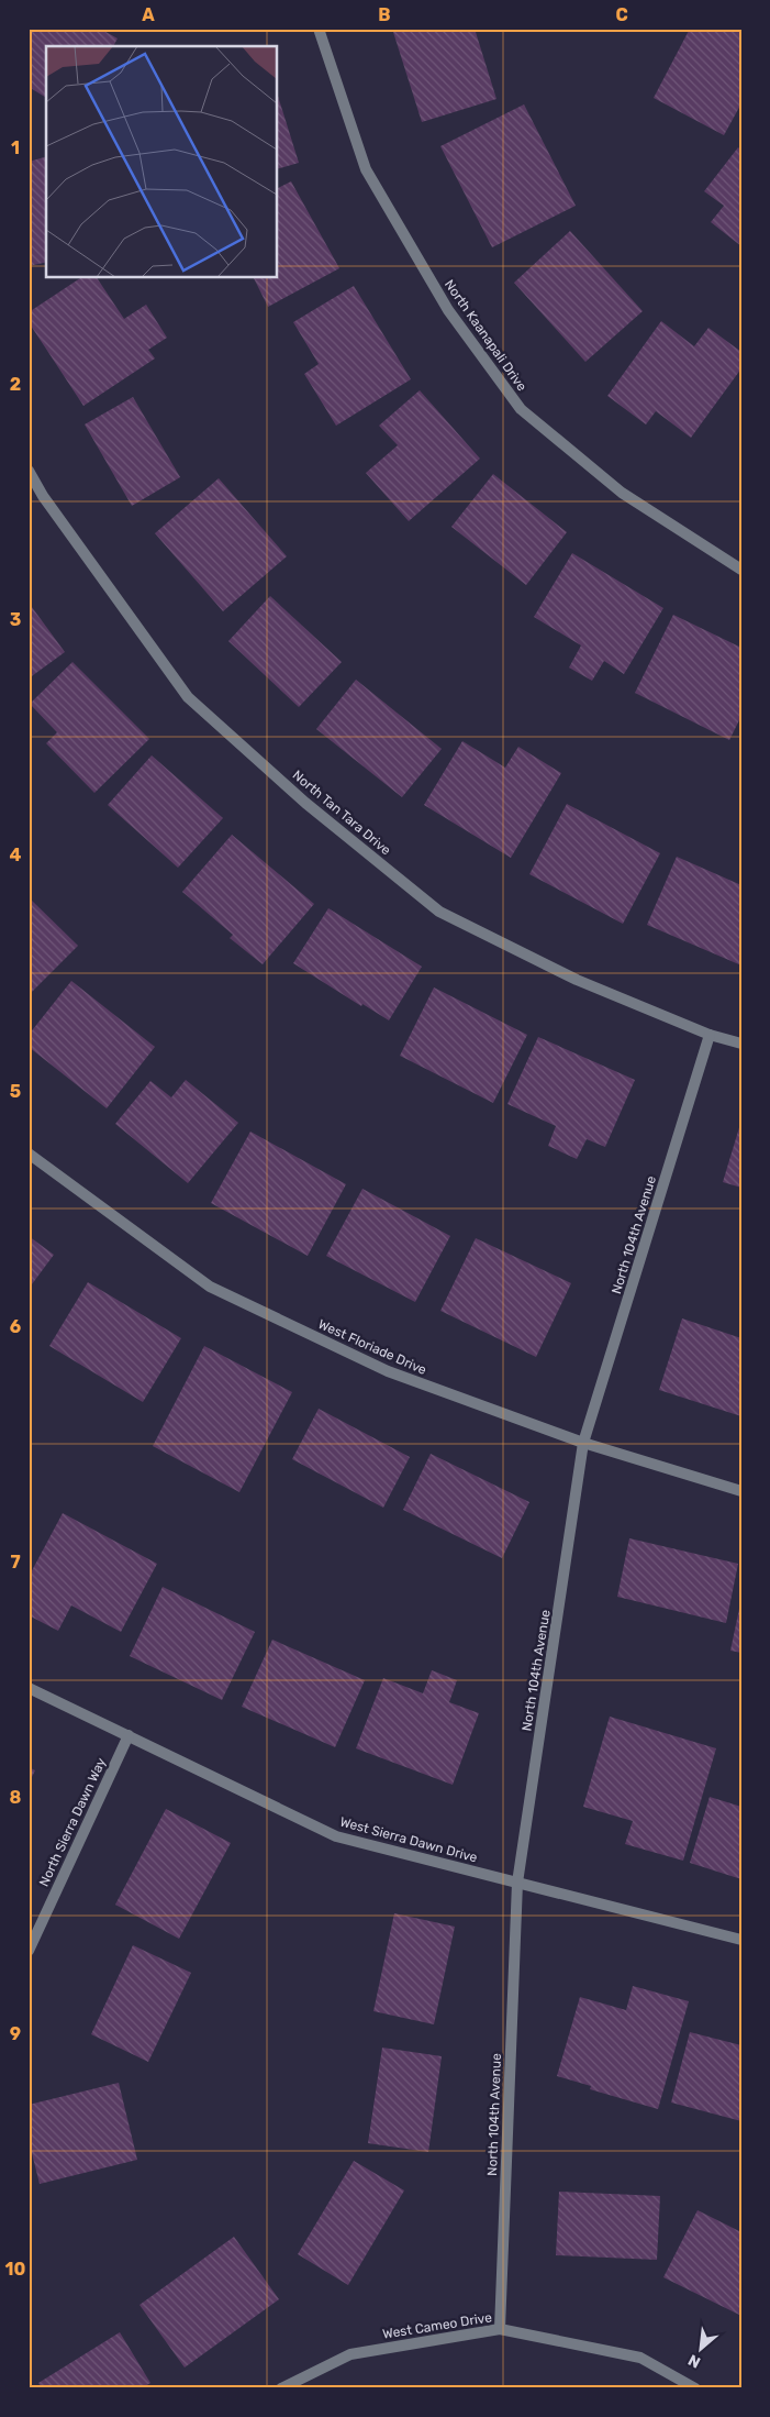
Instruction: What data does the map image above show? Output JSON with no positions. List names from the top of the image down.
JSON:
{
  "streets": {
    "street": [
      "North Kaanapali Drive",
      "North Tan Tara Drive",
      "North 104th Avenue",
      "West Floriade Drive",
      "North Sierra Dawn Way",
      "West Sierra Dawn Drive",
      "West Cameo Drive"
    ]
  },
  "crossings": [
    ["North Tan Tara Drive", "North 104th Avenue"],
    ["North 104th Avenue", "West Floriade Drive"],
    ["North 104th Avenue", "West Sierra Dawn Drive"],
    ["North 104th Avenue", "West Cameo Drive"],
    ["North Sierra Dawn Way", "West Sierra Dawn Drive"]
  ],
  "north": "bottom left",
  "grid": {
    "columns": ["A", "B", "C"],
    "rows": [
      "1",
      "2",
      "3",
      "4",
      "5",
      "6",
      "7",
      "8",
      "9",
      "10"
    ]
  }
}
